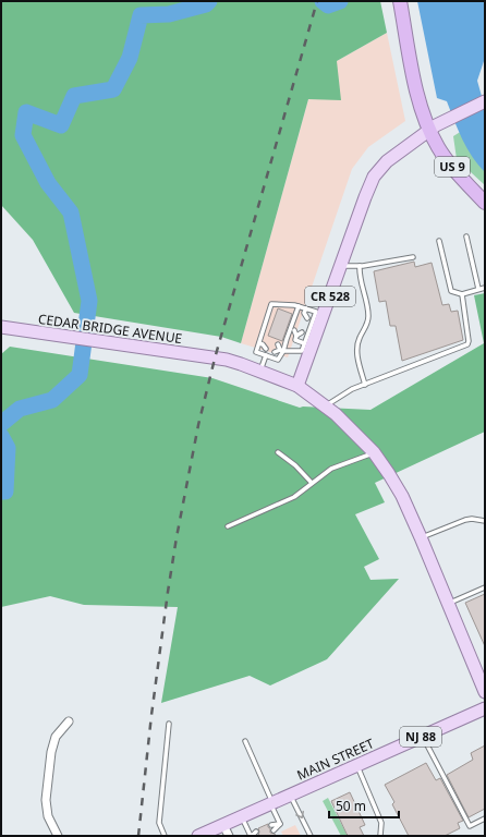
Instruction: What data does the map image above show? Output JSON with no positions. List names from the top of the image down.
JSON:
{
  "streets": {
    "highway": ["US 9"],
    "main road": [
      "CR 528",
      "CEDAR BRIDGE AVENUE",
      "NJ 88",
      "MAIN STREET"
    ]
  },
  "crossings": [
    ["US 9", "CR 528"],
    ["CR 528", "CEDAR BRIDGE AVENUE"]
  ],
  "scale_bar": "50 m"
}
